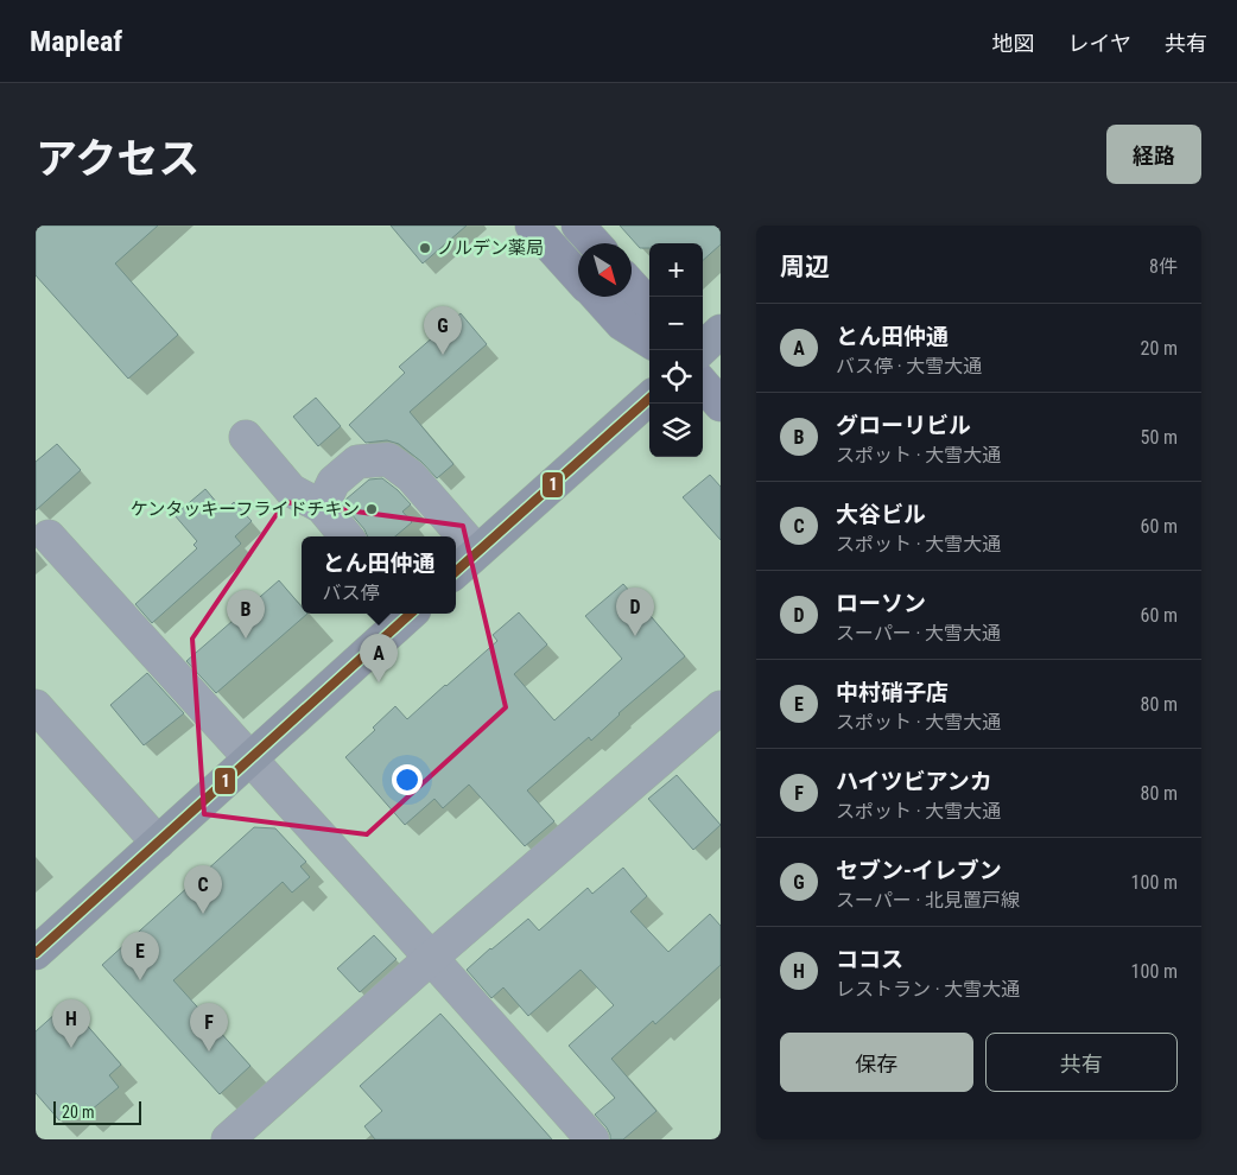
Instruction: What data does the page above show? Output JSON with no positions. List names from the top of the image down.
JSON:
{
  "places": ["ノルデン薬局", "ケンタッキーフライドチキン"],
  "lines": ["transit line 1"],
  "scale_bar": "20 m",
  "north": "bottom right",
  "page": {
    "header": "Mapleaf",
    "nav": ["地図", "レイヤ", "共有"],
    "title": "アクセス",
    "buttons": [
      "経路",
      ["保存", "共有"]
    ],
    "heading": ["周辺", "8件"],
    "map_buttons": ["+", "−"],
    "list": [
      {
        "mark": "A",
        "name": "とん田仲通",
        "note": "バス停 · 大雪大通",
        "value": "20 m"
      },
      {
        "mark": "B",
        "name": "グローリビル",
        "note": "スポット · 大雪大通",
        "value": "50 m"
      },
      {
        "mark": "C",
        "name": "大谷ビル",
        "note": "スポット · 大雪大通",
        "value": "60 m"
      },
      {
        "mark": "D",
        "name": "ローソン",
        "note": "スーパー · 大雪大通",
        "value": "60 m"
      },
      {
        "mark": "E",
        "name": "中村硝子店",
        "note": "スポット · 大雪大通",
        "value": "80 m"
      },
      {
        "mark": "F",
        "name": "ハイツビアンカ",
        "note": "スポット · 大雪大通",
        "value": "80 m"
      },
      {
        "mark": "G",
        "name": "セブン-イレブン",
        "note": "スーパー · 北見置戸線",
        "value": "100 m"
      },
      {
        "mark": "H",
        "name": "ココス",
        "note": "レストラン · 大雪大通",
        "value": "100 m"
      }
    ],
    "pins": [
      "G",
      "D",
      "B",
      "A",
      "C",
      "E",
      "H",
      "F"
    ],
    "popup": ["とん田仲通", "バス停"],
    "scale": "20 m"
  }
}
